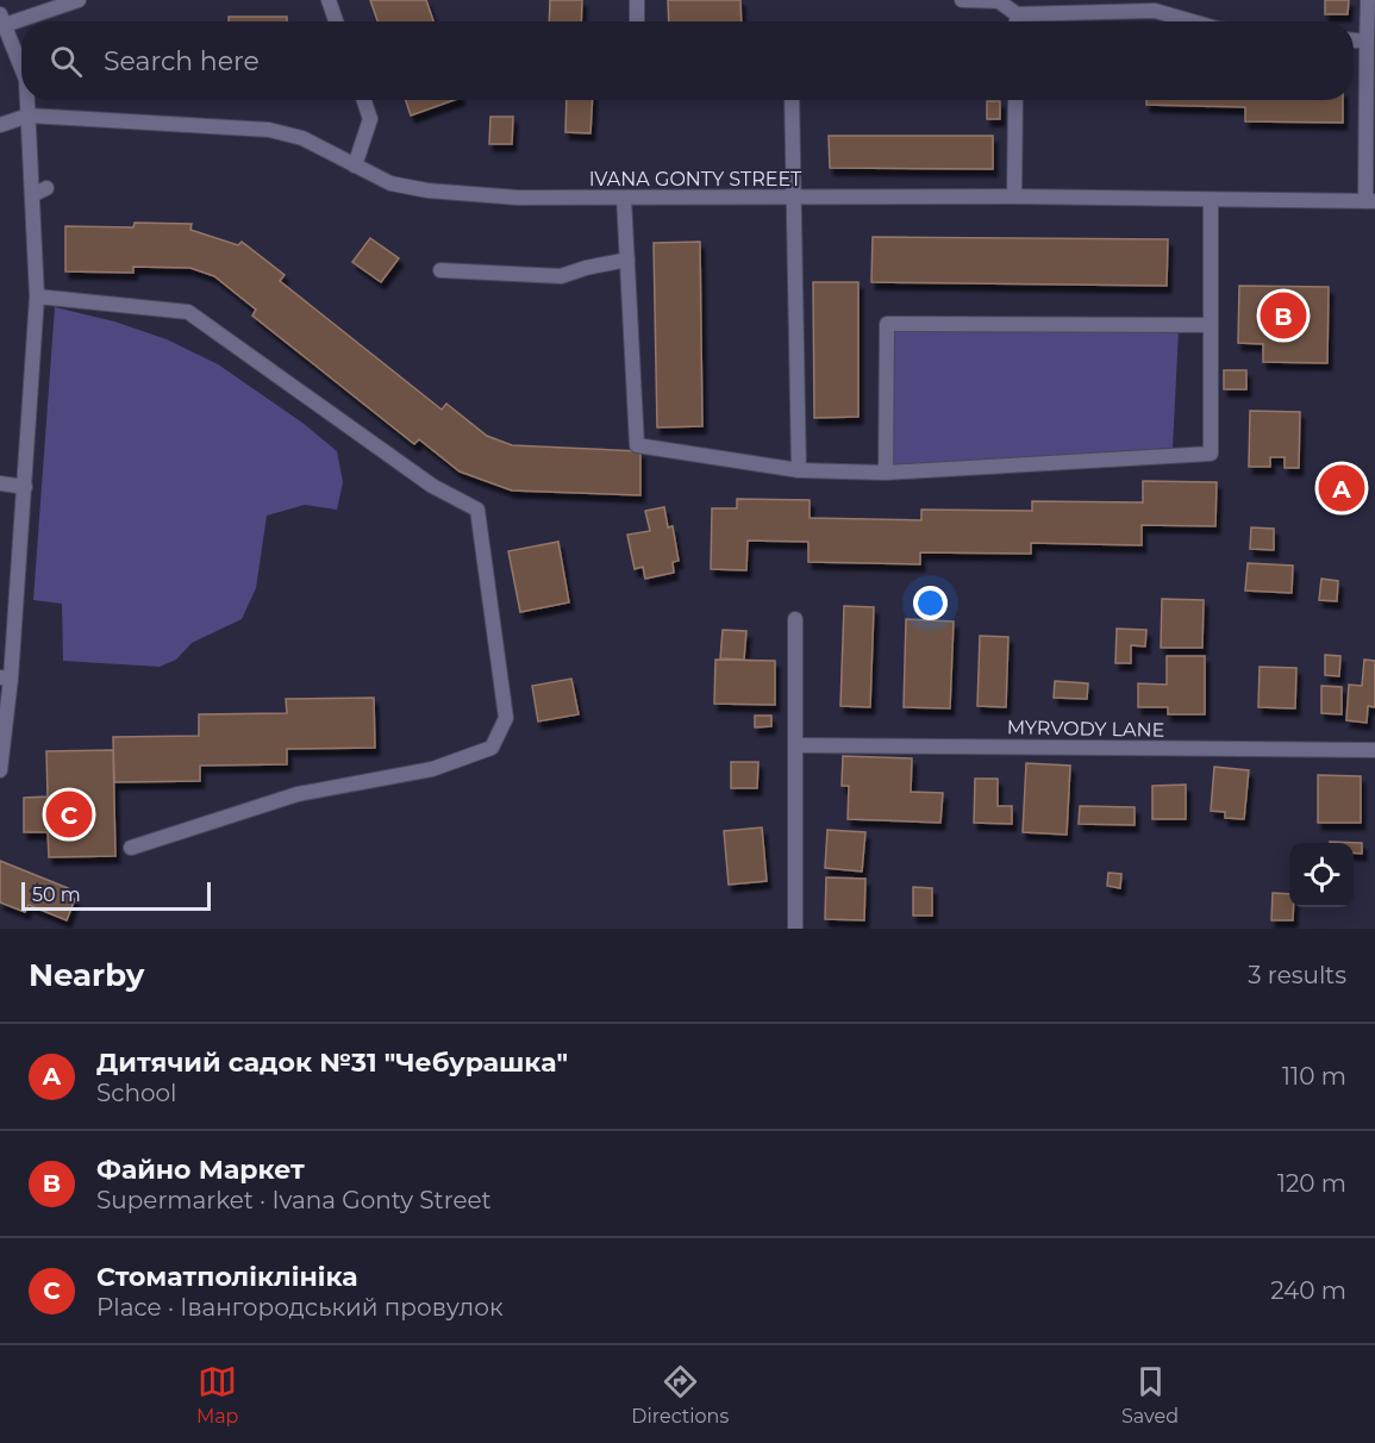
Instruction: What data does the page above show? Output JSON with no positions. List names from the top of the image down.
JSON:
{
  "streets": {
    "street": ["IVANA GONTY STREET", "MYRVODY LANE"]
  },
  "scale_bar": "50 m",
  "page": {
    "search": "Search here",
    "pins": ["B", "A", "C"],
    "scale": "50 m",
    "heading": ["Nearby", "3 results"],
    "list": [
      {
        "mark": "A",
        "name": "Дитячий садок №31 \"Чебурашка\"",
        "note": "School",
        "value": "110 m"
      },
      {
        "mark": "B",
        "name": "Файно Маркет",
        "note": "Supermarket · Ivana Gonty Street",
        "value": "120 m"
      },
      {
        "mark": "C",
        "name": "Стоматполіклініка",
        "note": "Place · Івангородський провулок",
        "value": "240 m"
      }
    ],
    "nav": ["Map", "Directions", "Saved"]
  }
}
